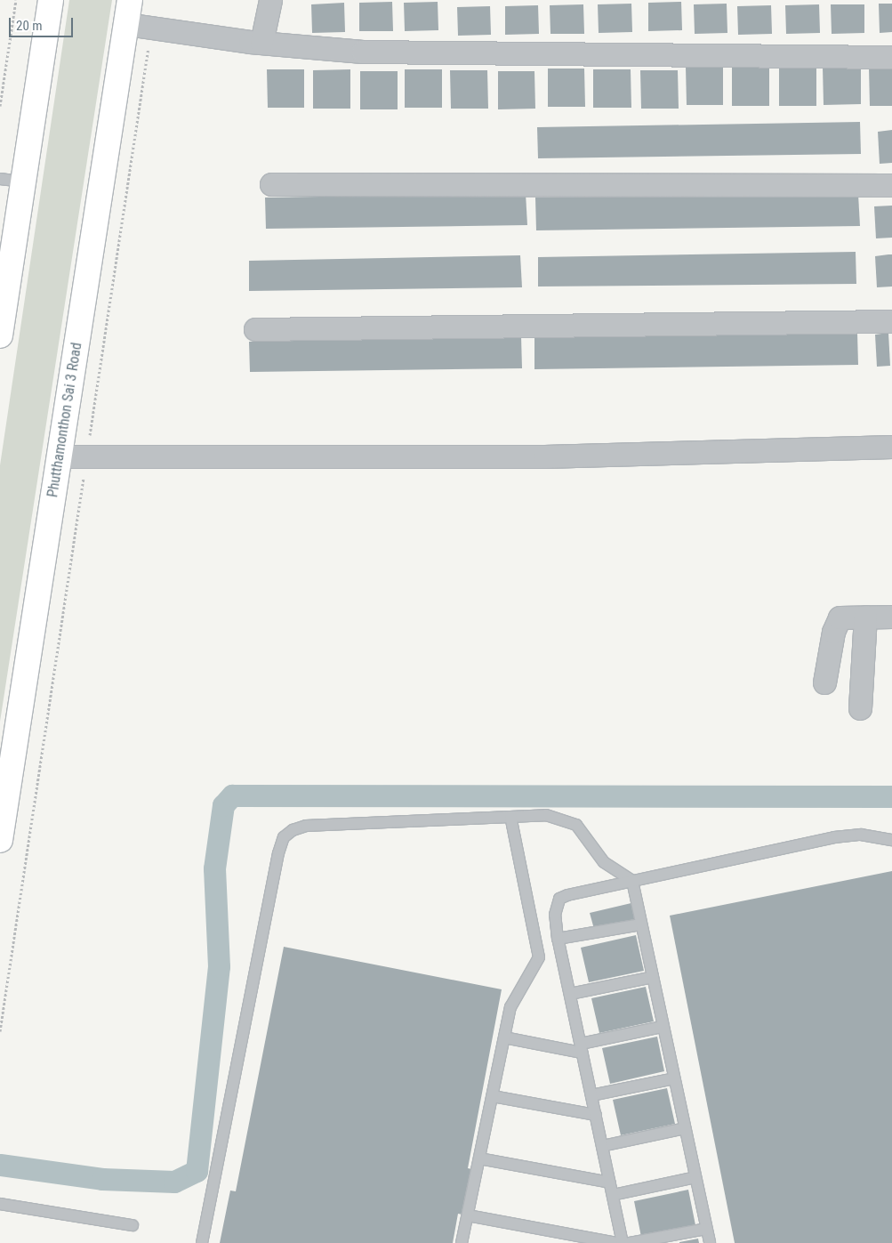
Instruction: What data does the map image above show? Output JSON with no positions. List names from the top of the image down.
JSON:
{
  "streets": {
    "main road": ["Phutthamonthon Sai 3 Road"]
  },
  "scale_bar": "20 m"
}
